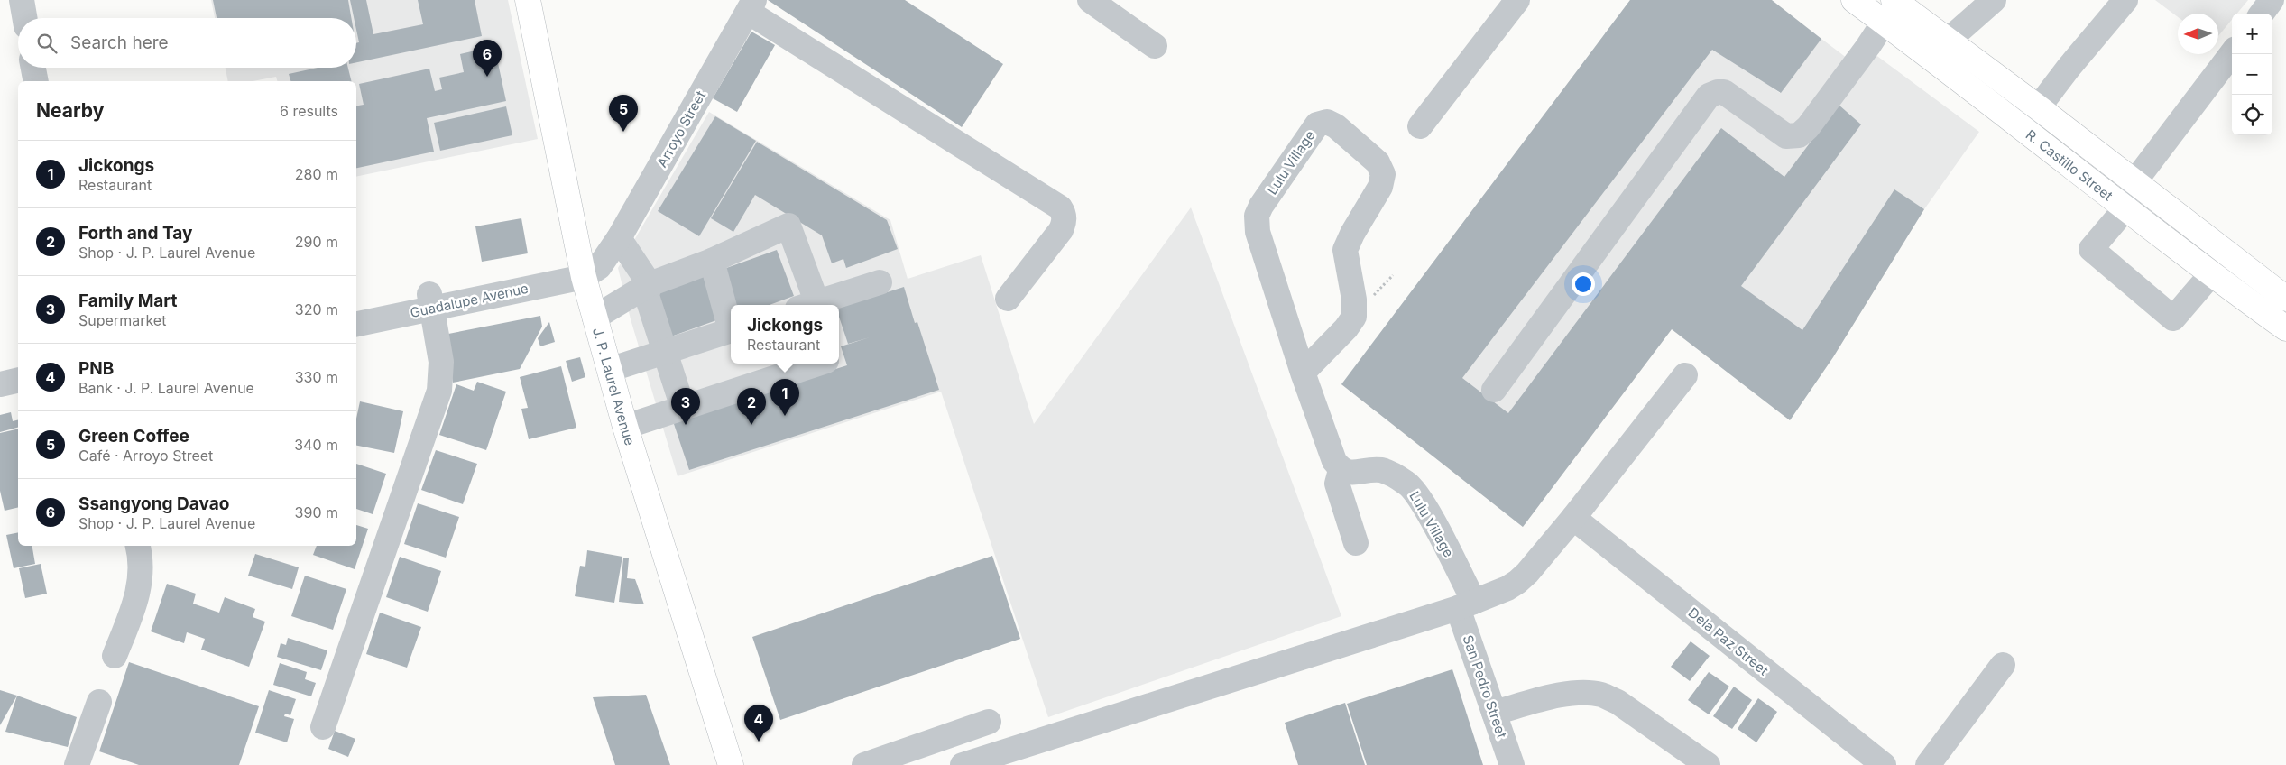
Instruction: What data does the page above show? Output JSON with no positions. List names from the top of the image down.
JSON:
{
  "streets": {
    "main road": ["R. Castillo Street", "J. P. Laurel Avenue"],
    "street": [
      "Arroyo Street",
      "Lulu Village",
      "Guadalupe Avenue",
      "Dela Paz Street",
      "San Pedro Street"
    ]
  },
  "crossings": [
    ["Arroyo Street", "Guadalupe Avenue"],
    ["Arroyo Street", "J. P. Laurel Avenue"],
    ["Lulu Village", "San Pedro Street"],
    ["Guadalupe Avenue", "J. P. Laurel Avenue"]
  ],
  "north": "left",
  "page": {
    "map_buttons": ["+", "−"],
    "search": "Search here",
    "pins": [
      "6",
      "5",
      "1",
      "2",
      "3",
      "4"
    ],
    "heading": ["Nearby", "6 results"],
    "list": [
      {
        "mark": "1",
        "name": "Jickongs",
        "note": "Restaurant",
        "value": "280 m"
      },
      {
        "mark": "2",
        "name": "Forth and Tay",
        "note": "Shop · J. P. Laurel Avenue",
        "value": "290 m"
      },
      {
        "mark": "3",
        "name": "Family Mart",
        "note": "Supermarket",
        "value": "320 m"
      },
      {
        "mark": "4",
        "name": "PNB",
        "note": "Bank · J. P. Laurel Avenue",
        "value": "330 m"
      },
      {
        "mark": "5",
        "name": "Green Coffee",
        "note": "Café · Arroyo Street",
        "value": "340 m"
      },
      {
        "mark": "6",
        "name": "Ssangyong Davao",
        "note": "Shop · J. P. Laurel Avenue",
        "value": "390 m"
      }
    ],
    "popup": ["Jickongs", "Restaurant"]
  }
}
